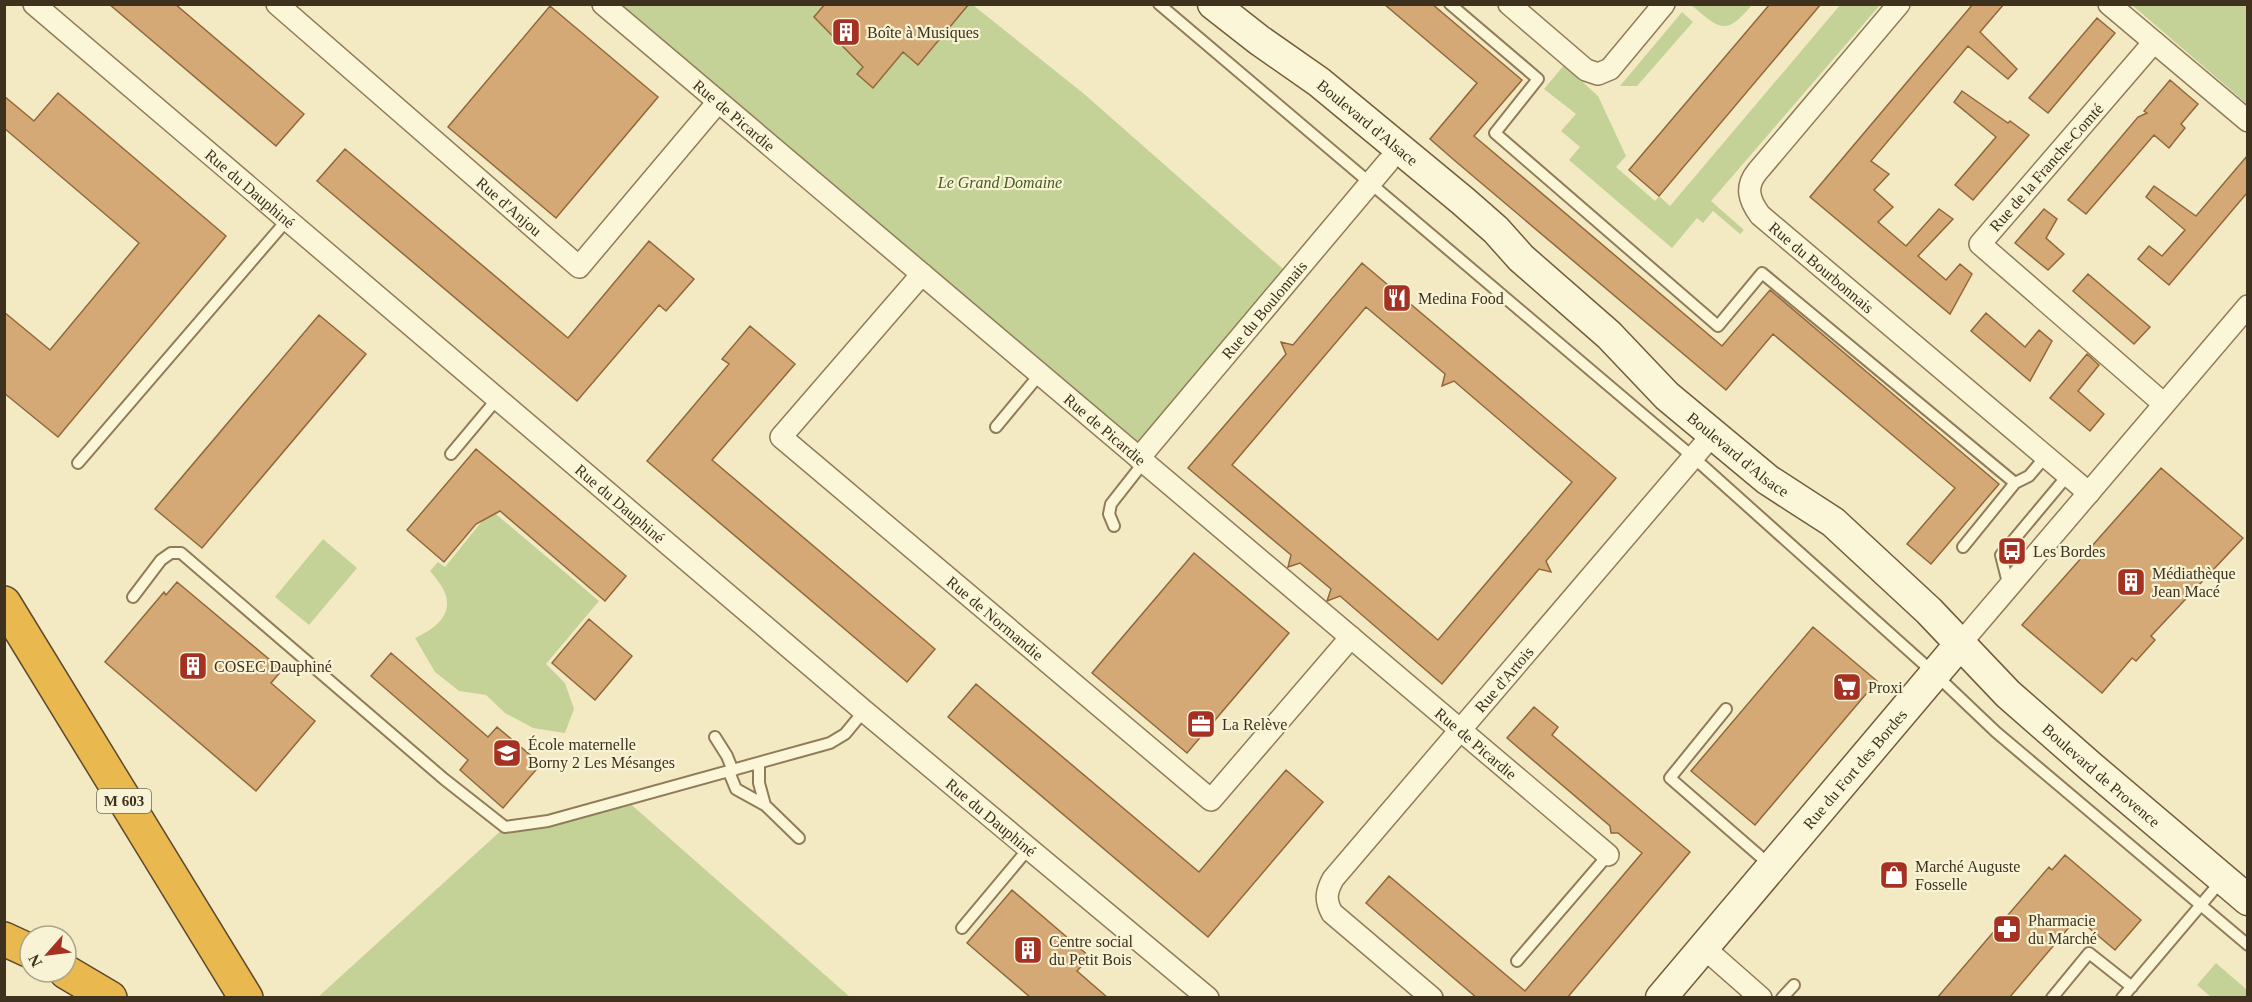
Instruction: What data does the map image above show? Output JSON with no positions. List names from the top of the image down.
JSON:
{
  "streets": {
    "highway": ["M 603"],
    "street": [
      "Rue de Picardie",
      "Boulevard d'Alsace",
      "Rue de la Franche-Comté",
      "Rue du Dauphiné",
      "Rue d'Anjou",
      "Rue du Bourbonnais",
      "Rue du Boulonnais",
      "Rue de Normandie",
      "Rue d'Artois",
      "Rue du Fort des Bordes",
      "Boulevard de Provence"
    ]
  },
  "crossings": [
    ["Rue de Picardie", "Rue d'Anjou"],
    ["Rue de Picardie", "Rue du Boulonnais"],
    ["Rue de Picardie", "Rue de Normandie"],
    ["Rue de Picardie", "Rue d'Artois"],
    ["Boulevard d'Alsace", "Rue du Boulonnais"],
    ["Boulevard d'Alsace", "Rue d'Artois"],
    ["Boulevard d'Alsace", "Rue du Fort des Bordes"],
    ["Boulevard d'Alsace", "Boulevard de Provence"],
    ["Rue de la Franche-Comté", "Rue du Fort des Bordes"],
    ["Rue du Bourbonnais", "Rue du Fort des Bordes"],
    ["Rue du Fort des Bordes", "Boulevard de Provence"]
  ],
  "parks": ["Le Grand Domaine"],
  "places": {
    "building": [
      "Boîte à Musiques",
      "Médiathèque Jean Macé",
      "COSEC Dauphiné",
      "Centre social du Petit Bois"
    ],
    "restaurant": ["Medina Food"],
    "bus stop": ["Les Bordes"],
    "supermarket": ["Proxi"],
    "office": ["La Relève"],
    "school or university": ["École maternelle Borny 2 Les Mésanges"],
    "shop": ["Marché Auguste Fosselle"],
    "pharmacy": ["Pharmacie du Marché"]
  },
  "north": "bottom left"
}
